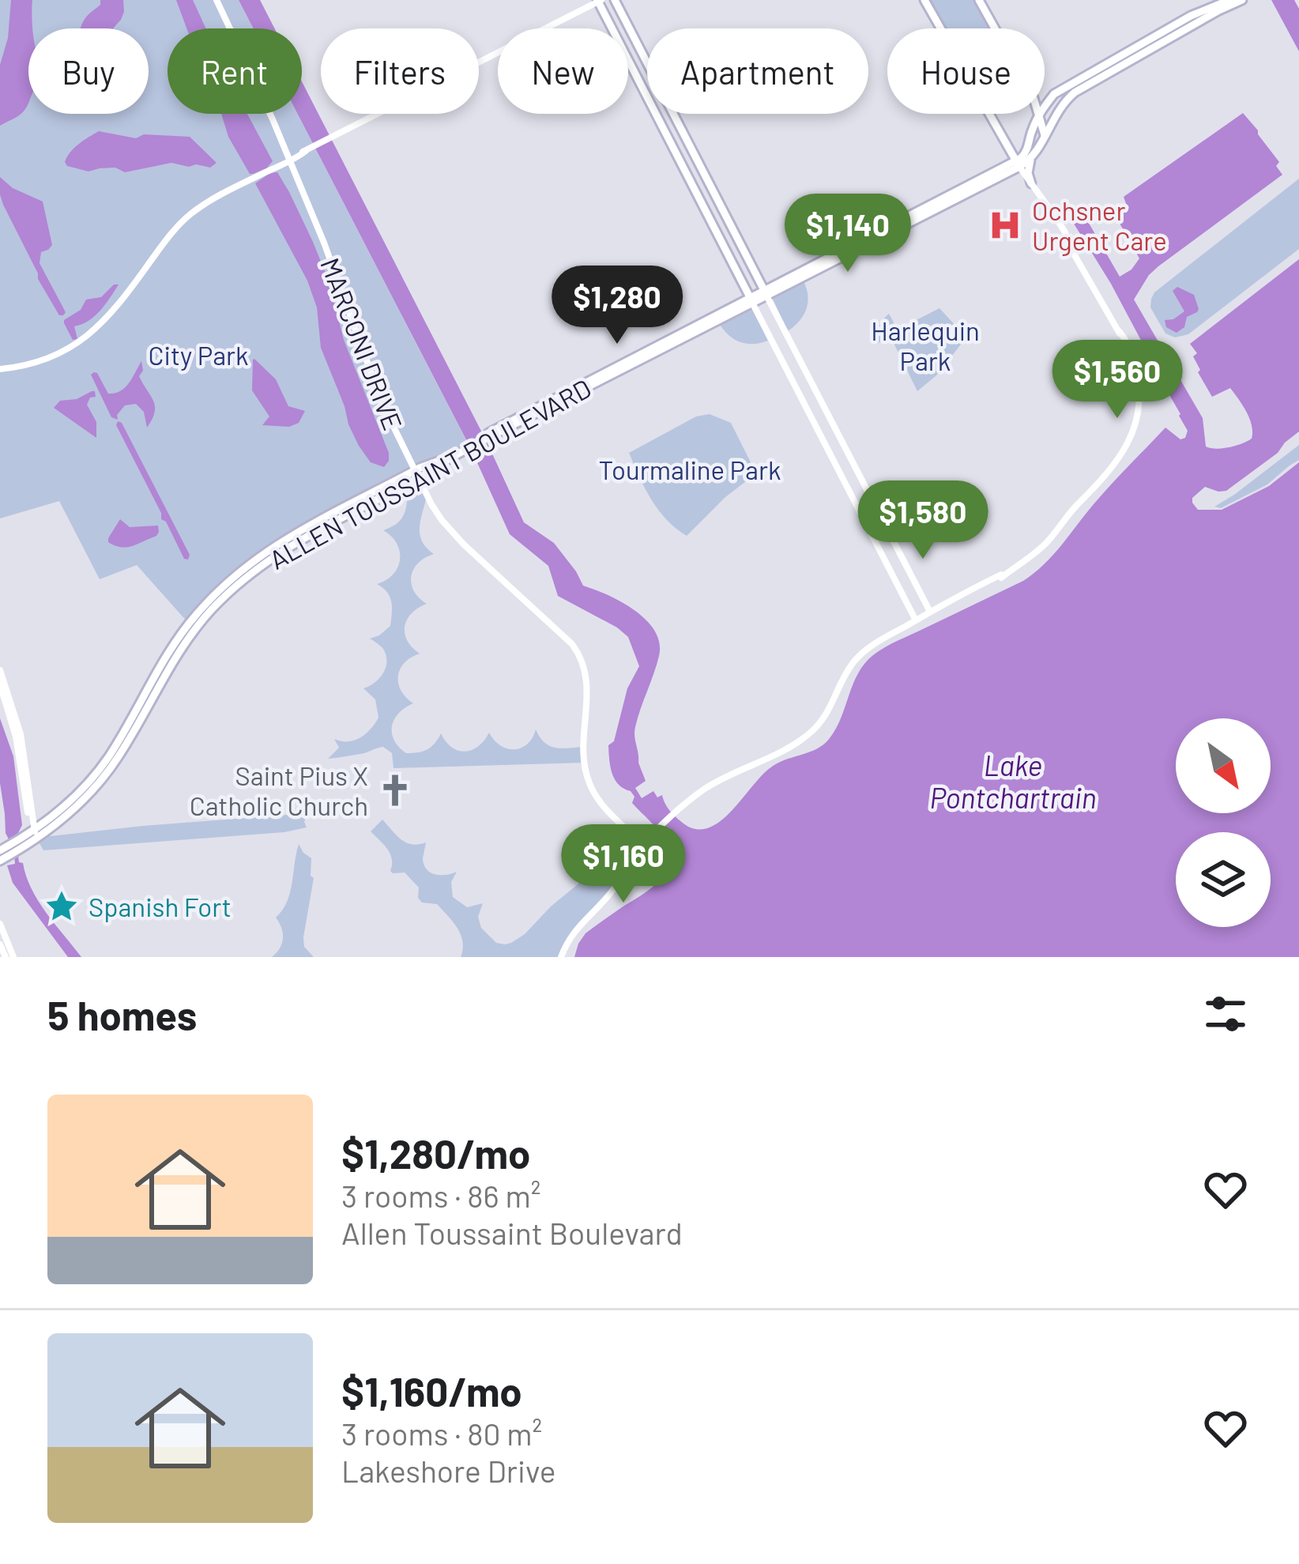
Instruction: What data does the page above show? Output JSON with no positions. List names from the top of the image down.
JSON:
{
  "streets": {
    "main road": ["ALLEN TOUSSAINT BOULEVARD"],
    "street": ["MARCONI DRIVE"]
  },
  "crossings": [
    ["MARCONI DRIVE", "ALLEN TOUSSAINT BOULEVARD"]
  ],
  "water": ["Lake Pontchartrain"],
  "parks": ["Harlequin Park", "City Park", "Tourmaline Park"],
  "places": {
    "hospital": ["Ochsner Urgent Care"],
    "church": ["Saint Pius X Catholic Church"],
    "place": ["Spanish Fort"]
  },
  "north": "bottom right",
  "page": {
    "chip": [
      "Buy",
      "Rent",
      "Filters",
      "New",
      "Apartment",
      "House"
    ],
    "price": [
      "$1,140",
      "$1,280",
      "$1,560",
      "$1,580",
      "$1,160"
    ],
    "heading": "5 homes",
    "list": [
      {
        "name": "$1,280/mo",
        "note": "3 rooms · 86 m² · Allen Toussaint Boulevard"
      },
      {
        "name": "$1,160/mo",
        "note": "3 rooms · 80 m² · Lakeshore Drive"
      }
    ]
  }
}
